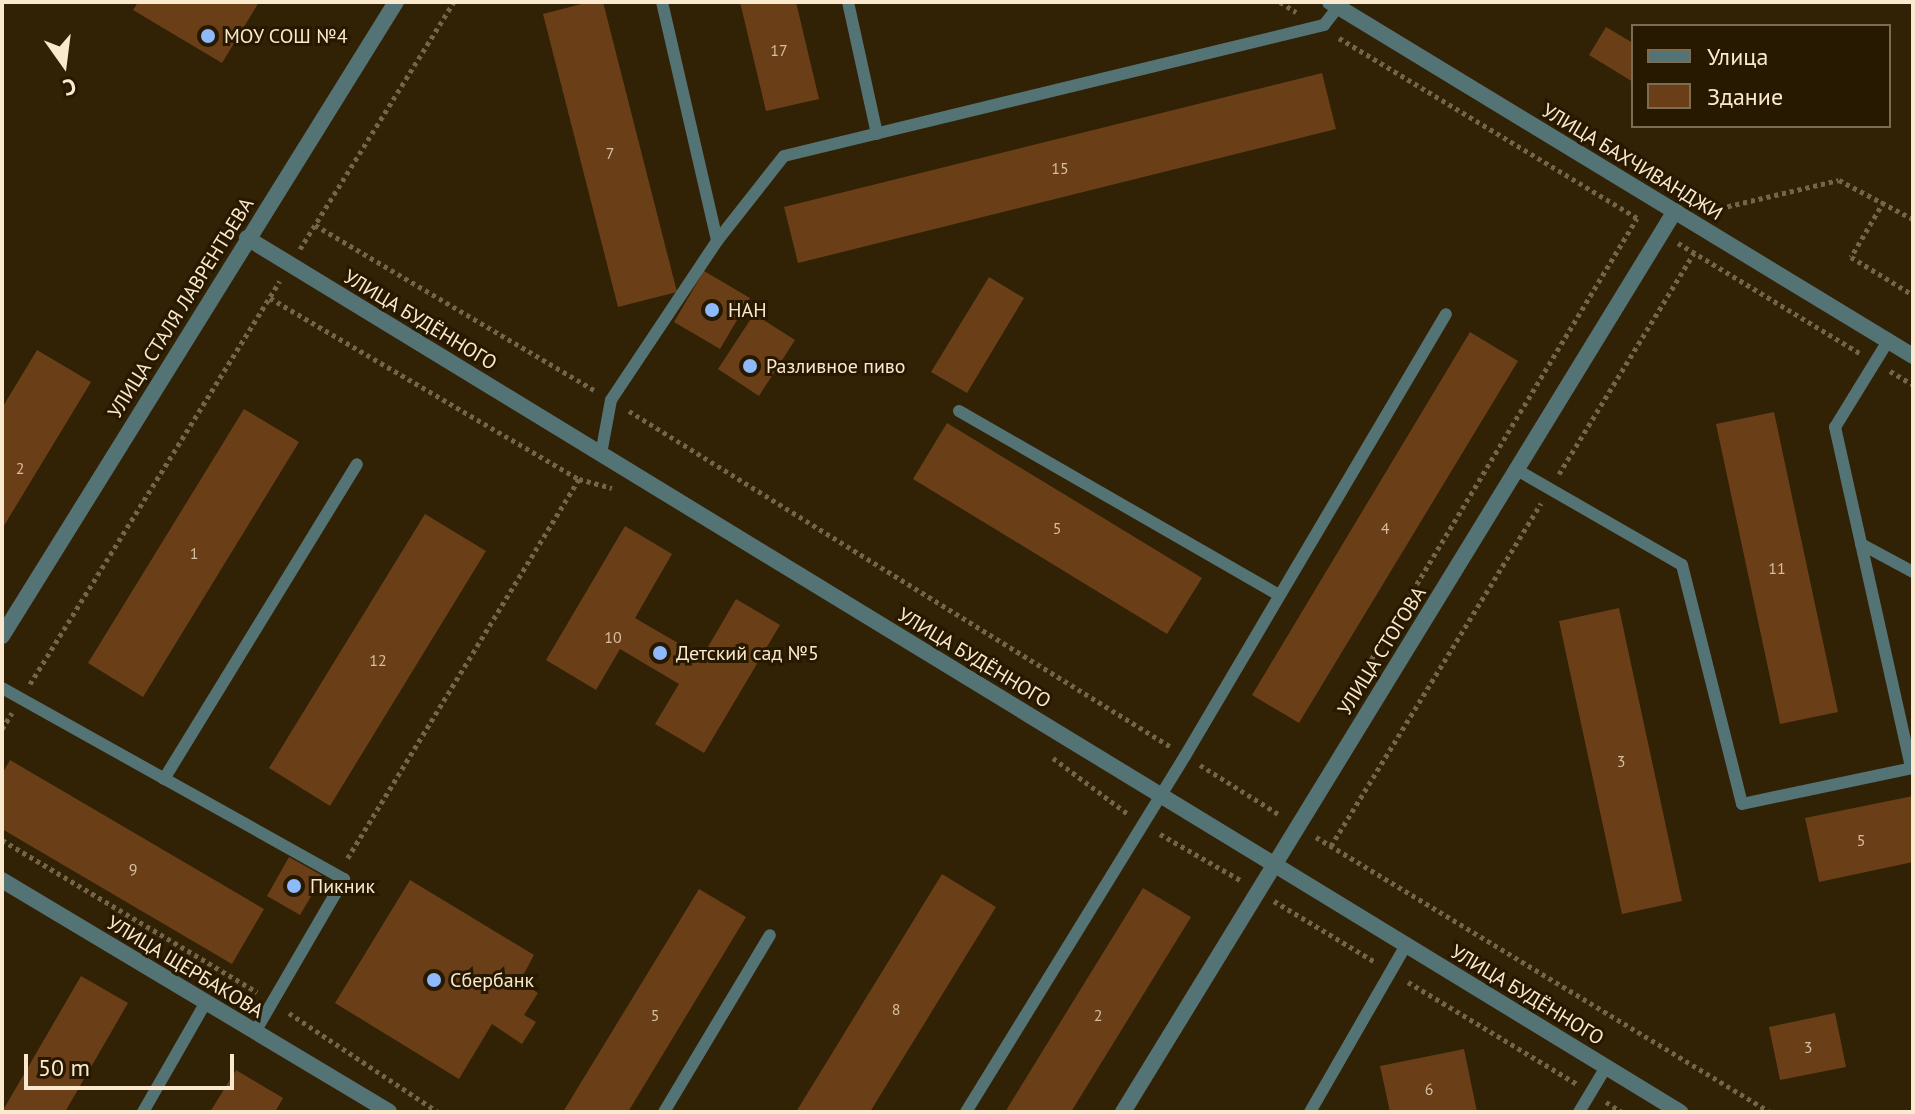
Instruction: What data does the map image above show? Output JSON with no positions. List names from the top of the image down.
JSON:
{
  "streets": {
    "street": [
      "УЛИЦА БАХЧИВАНДЖИ",
      "УЛИЦА СТАЛЯ ЛАВРЕНТЬЕВА",
      "УЛИЦА БУДЁННОГО",
      "УЛИЦА СТОГОВА",
      "УЛИЦА ЩЕРБАКОВА"
    ]
  },
  "crossings": [
    ["УЛИЦА БАХЧИВАНДЖИ", "УЛИЦА СТОГОВА"],
    ["УЛИЦА СТАЛЯ ЛАВРЕНТЬЕВА", "УЛИЦА БУДЁННОГО"],
    ["УЛИЦА БУДЁННОГО", "УЛИЦА СТОГОВА"]
  ],
  "places": [
    "МОУ СОШ №4",
    "НАН",
    "Разливное пиво",
    "Детский сад №5",
    "Пикник",
    "Сбербанк"
  ],
  "house_numbers": [
    "17",
    "7",
    "15",
    "2",
    "5",
    "4",
    "1",
    "11",
    "10",
    "12",
    "3",
    "5",
    "9",
    "8",
    "5",
    "2",
    "3",
    "6"
  ],
  "legend": ["Улица", "Здание"],
  "scale_bar": "50 m",
  "north": "bottom"
}
